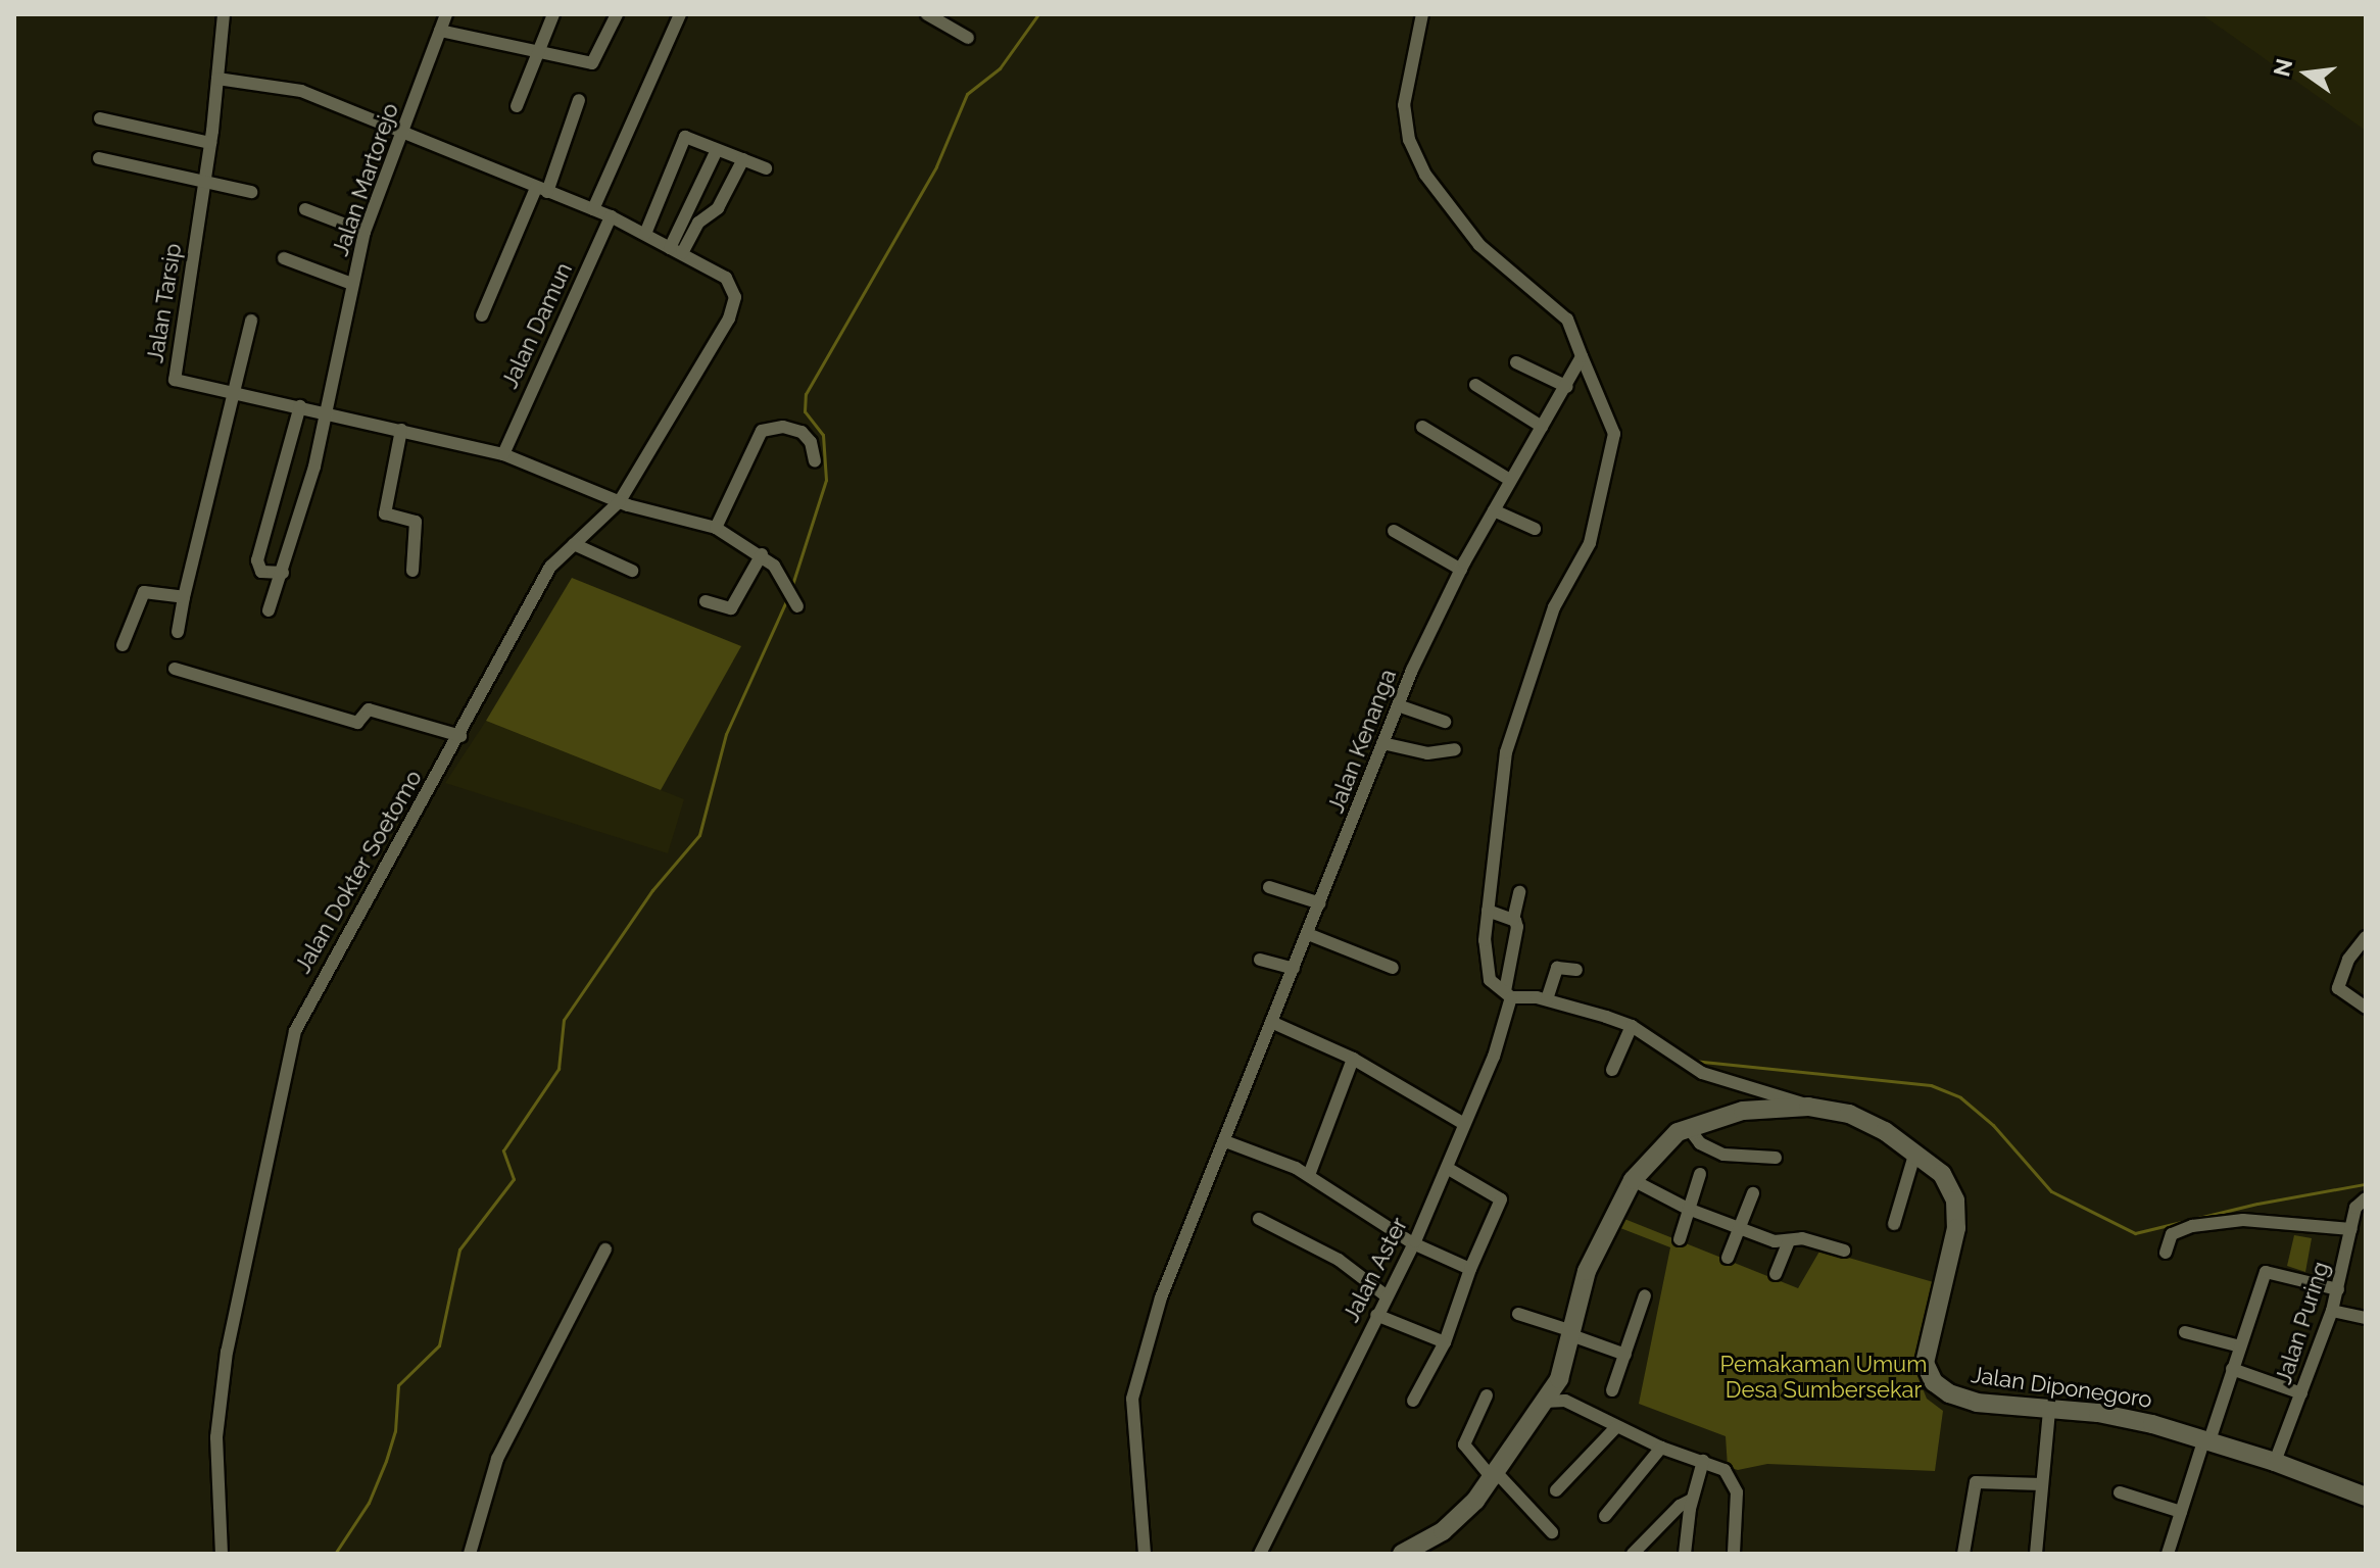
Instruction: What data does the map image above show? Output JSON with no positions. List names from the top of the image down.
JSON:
{
  "streets": {
    "main road": ["Jalan Diponegoro"],
    "street": [
      "Jalan Martorejo",
      "Jalan Tarsip",
      "Jalan Damun",
      "Jalan Kenanga",
      "Jalan Dokter Soetomo",
      "Jalan Aster",
      "Jalan Puring"
    ]
  },
  "crossings": [
    ["Jalan Martorejo", "Jalan Tarsip"],
    ["Jalan Tarsip", "Jalan Damun"],
    ["Jalan Tarsip", "Jalan Dokter Soetomo"],
    ["Jalan Puring", "Jalan Diponegoro"]
  ],
  "parks": ["Pemakaman Umum Desa Sumbersekar"],
  "north": "left"
}
